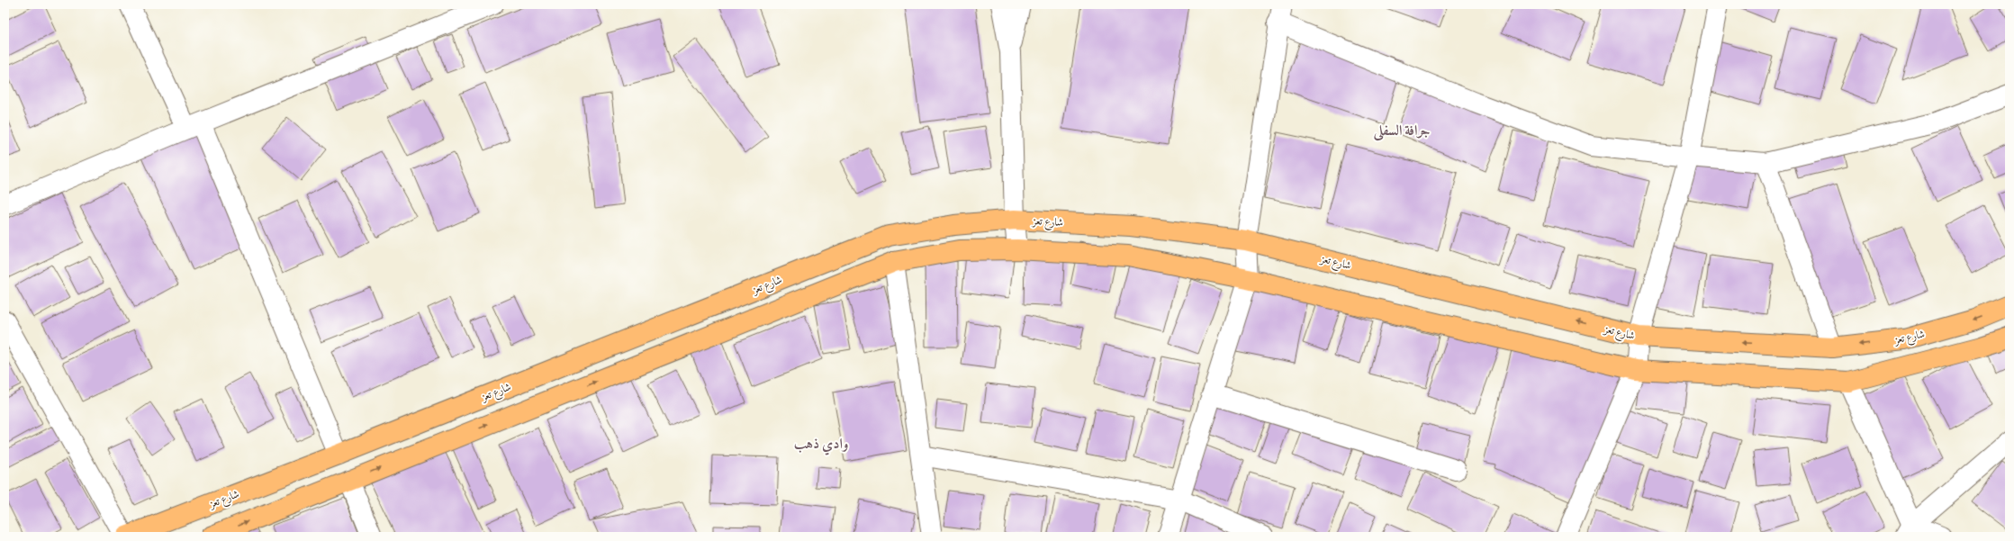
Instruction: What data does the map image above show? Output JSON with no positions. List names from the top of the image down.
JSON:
{
  "streets": {
    "main road": ["شارع تعز"]
  },
  "districts": ["جرافة السفلى", "وادي ذهب"]
}
